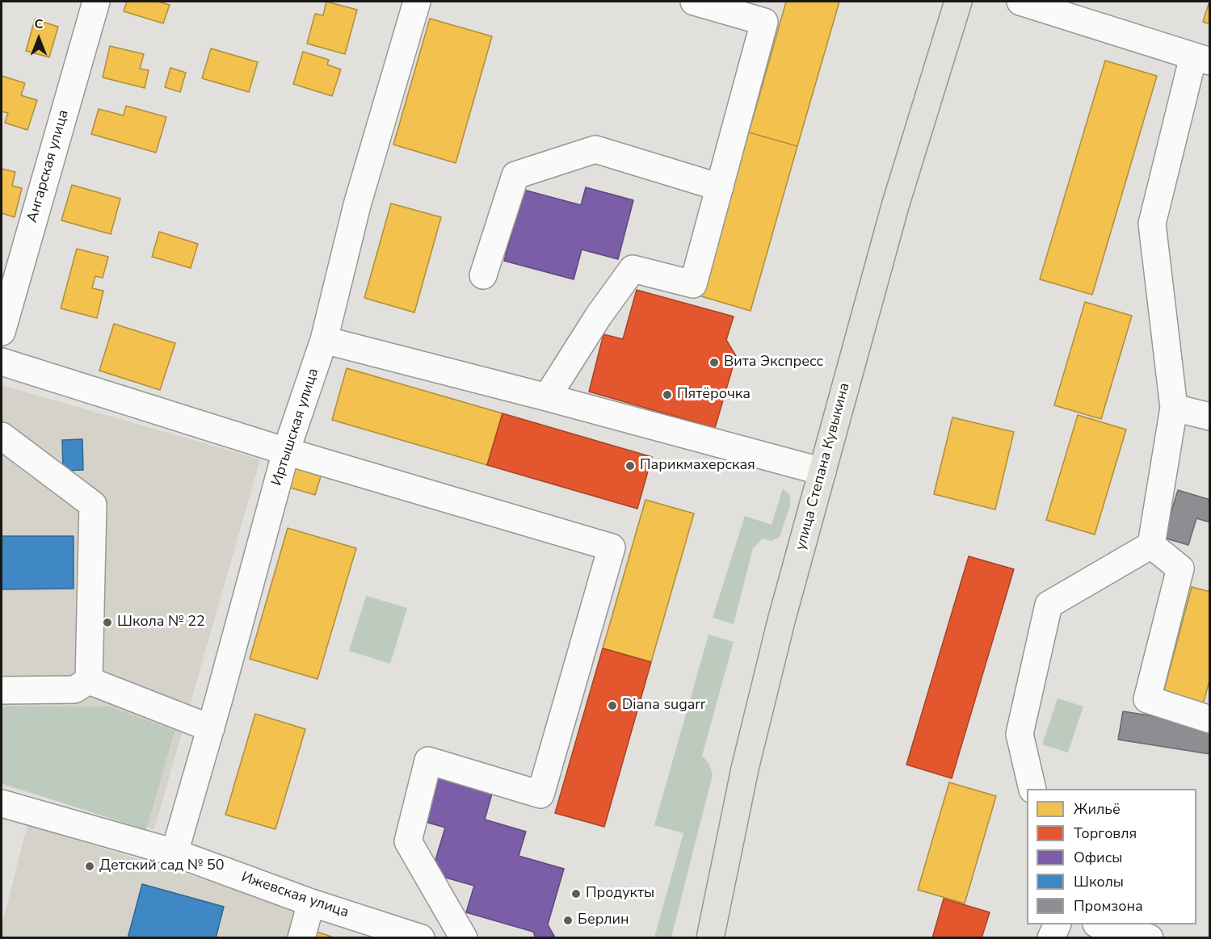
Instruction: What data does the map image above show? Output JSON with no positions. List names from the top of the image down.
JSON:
{
  "streets": {
    "main road": ["улица Степана Кувыкина"],
    "street": ["Ангарская улица", "Иртышская улица", "Ижевская улица"]
  },
  "crossings": [
    ["Иртышская улица", "Ижевская улица"]
  ],
  "places": [
    "Вита Экспресс",
    "Пятёрочка",
    "Парикмахерская",
    "Школа № 22",
    "Diana sugarr",
    "Детский сад № 50",
    "Продукты",
    "Берлин"
  ],
  "legend": [
    "Жильё",
    "Торговля",
    "Офисы",
    "Школы",
    "Промзона"
  ],
  "north": "top"
}
